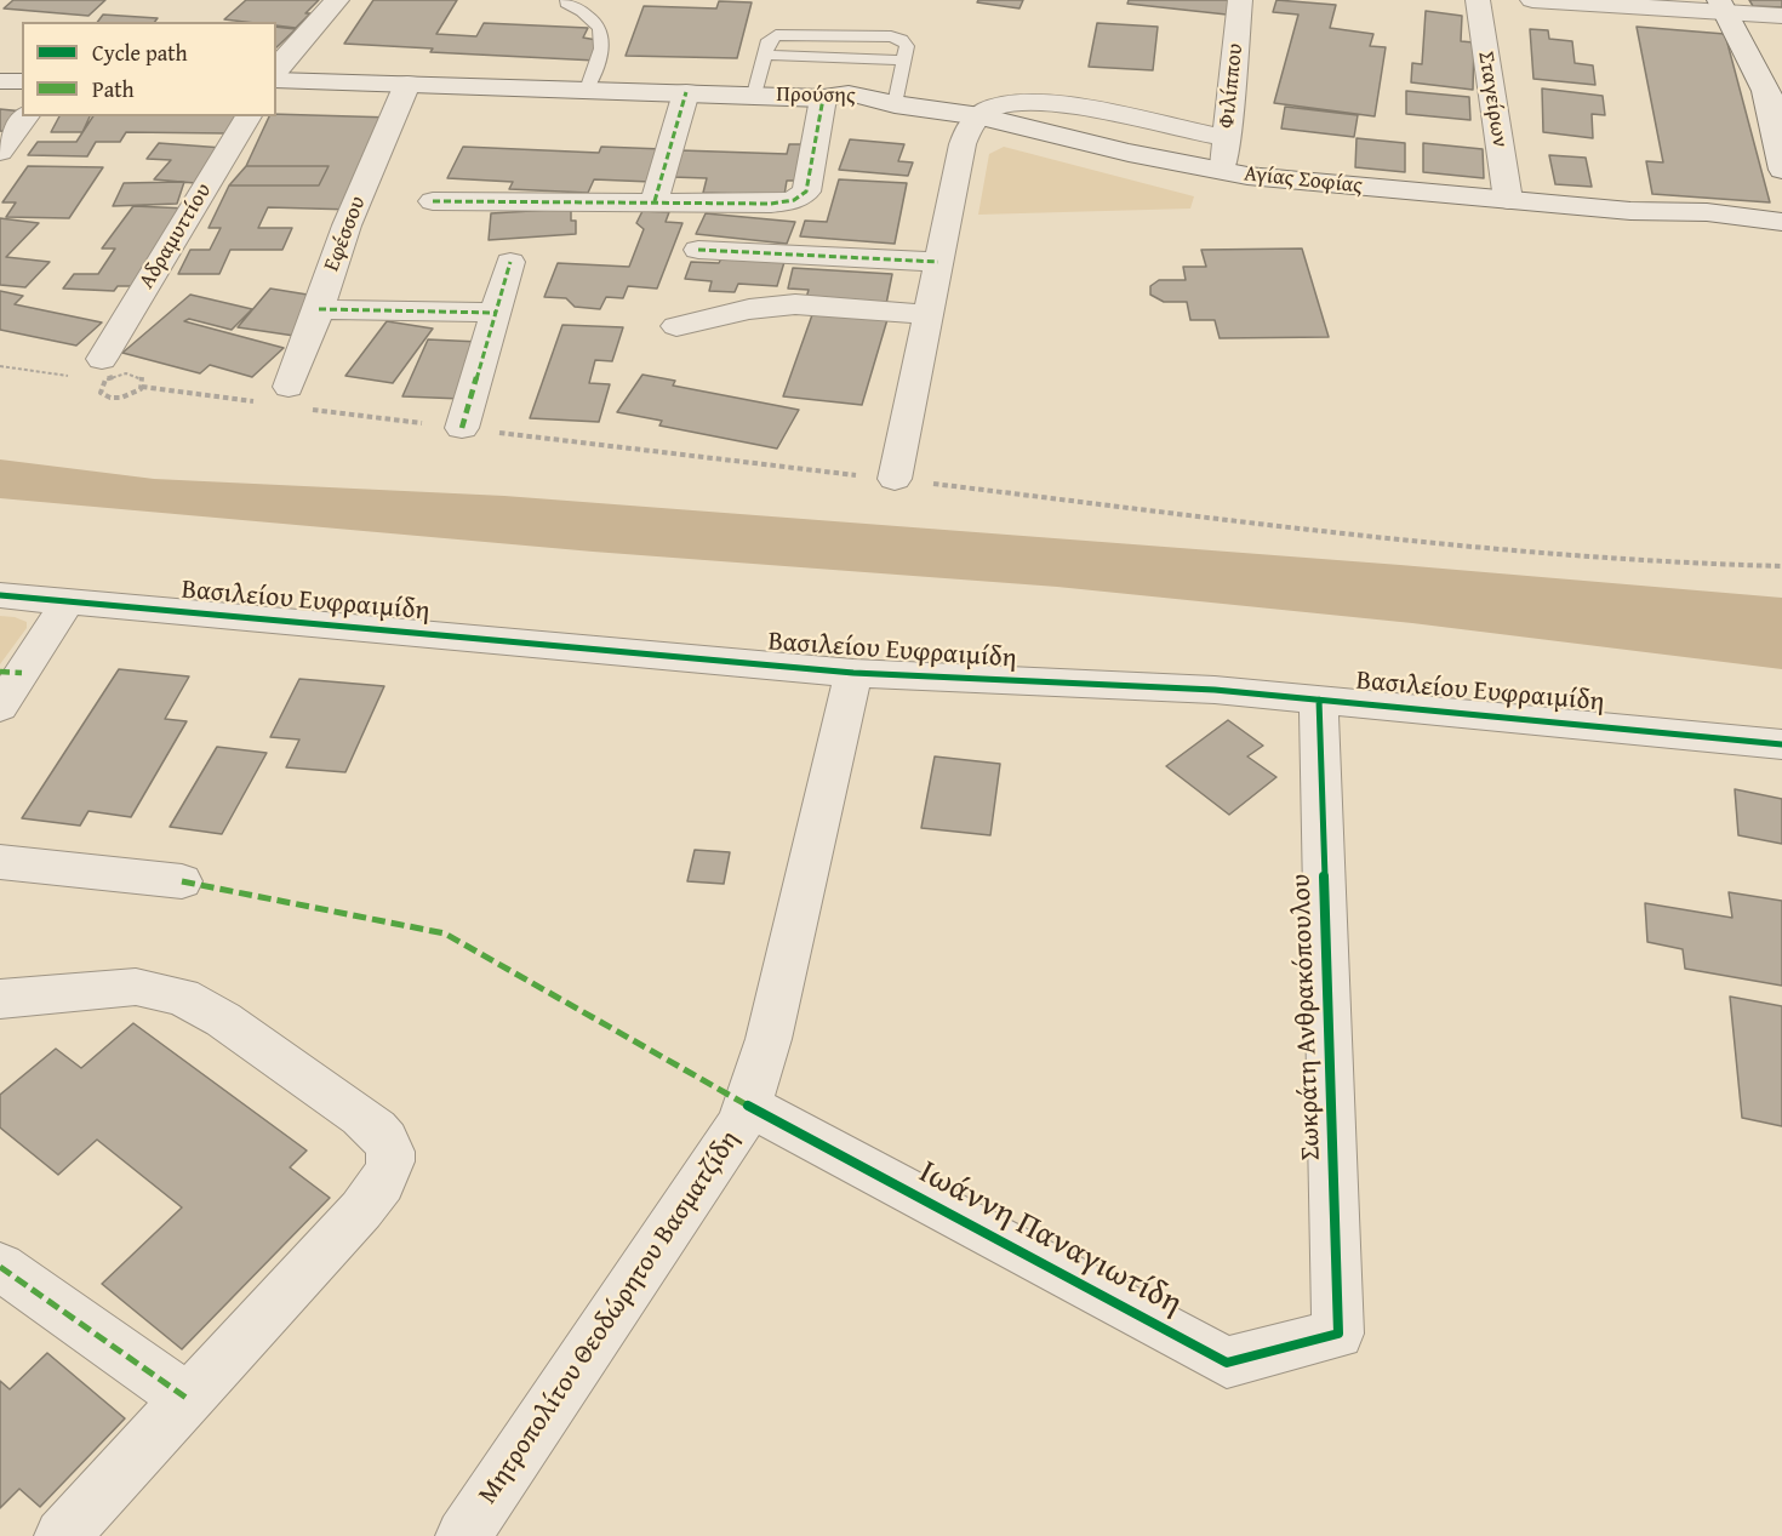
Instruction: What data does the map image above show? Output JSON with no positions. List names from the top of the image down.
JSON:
{
  "streets": {
    "street": [
      "Φιλίππου",
      "Προύσης",
      "Σταγείρων",
      "Αγίας Σοφίας",
      "Εφέσσου",
      "Αδραμυττίου",
      "Βασιλείου Ευφραιμίδη",
      "Σωκράτη Ανθρακόπουλου",
      "Ιωάννη Παναγιωτίδη",
      "Μητροπολίτου Θεοδώρητου Βασματζίδη"
    ]
  },
  "crossings": [
    ["Φιλίππου", "Αγίας Σοφίας"],
    ["Προύσης", "Αγίας Σοφίας"],
    ["Προύσης", "Εφέσσου"],
    ["Σταγείρων", "Αγίας Σοφίας"],
    ["Βασιλείου Ευφραιμίδη", "Σωκράτη Ανθρακόπουλου"],
    ["Βασιλείου Ευφραιμίδη", "Μητροπολίτου Θεοδώρητου Βασματζίδη"],
    ["Σωκράτη Ανθρακόπουλου", "Ιωάννη Παναγιωτίδη"],
    ["Ιωάννη Παναγιωτίδη", "Μητροπολίτου Θεοδώρητου Βασματζίδη"]
  ],
  "legend": ["Cycle path", "Path"]
}
